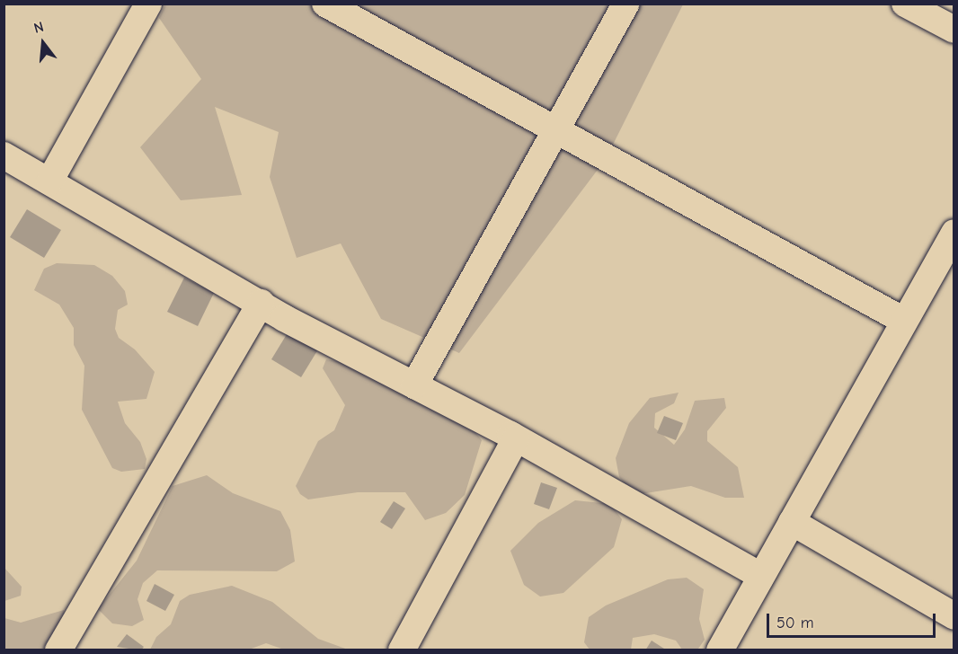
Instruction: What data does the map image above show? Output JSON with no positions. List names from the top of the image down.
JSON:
{
  "scale_bar": "50 m",
  "north": "top"
}
